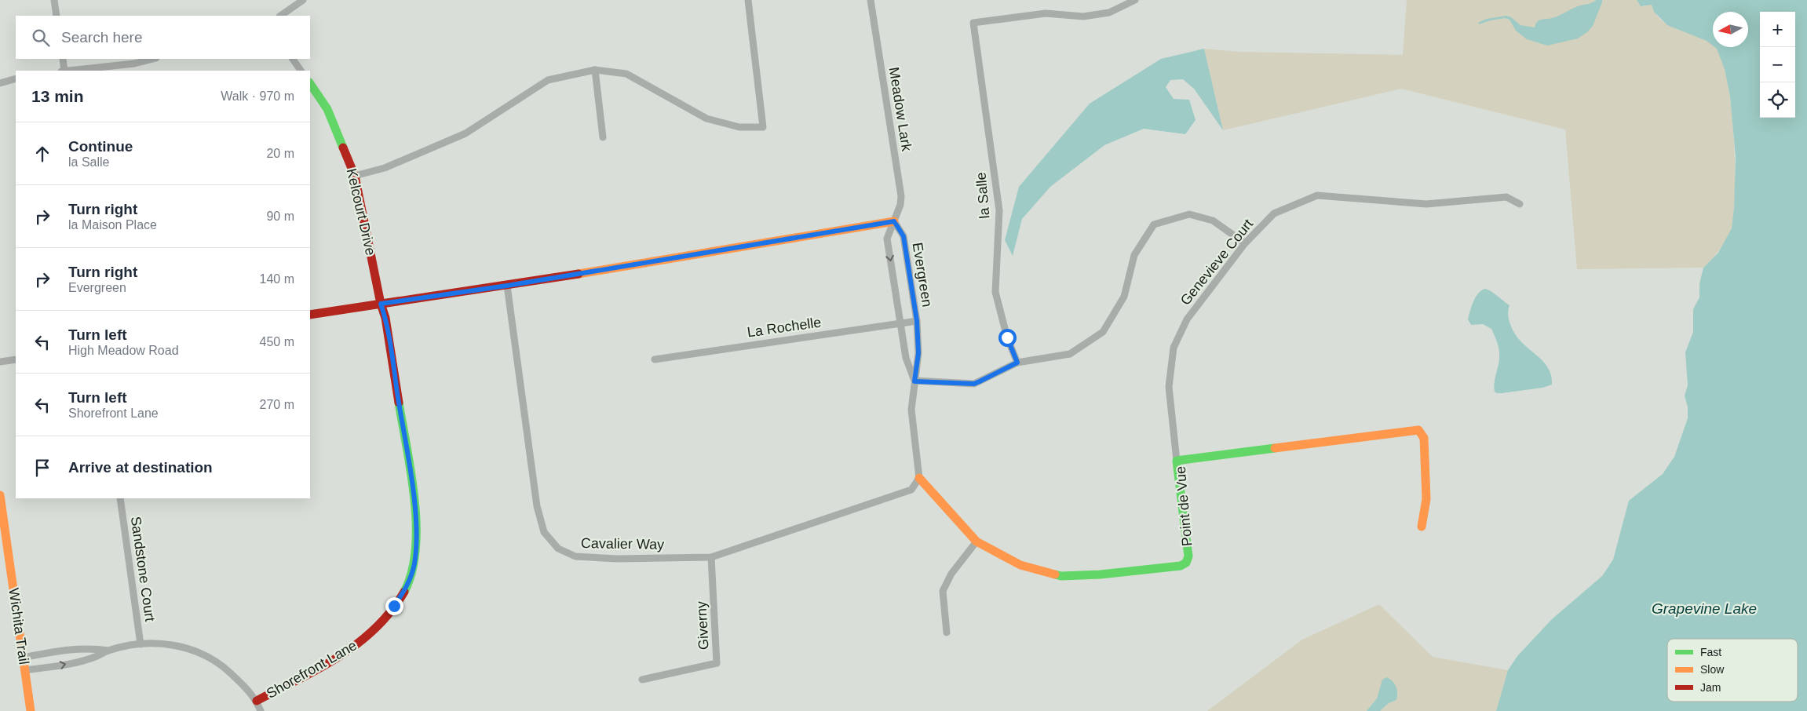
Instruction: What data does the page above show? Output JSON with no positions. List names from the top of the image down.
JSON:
{
  "streets": {
    "street": [
      "Meadow Lark",
      "la Salle",
      "Kelcourt Drive",
      "Genevieve Court",
      "Evergreen",
      "La Rochelle",
      "Point de Vue",
      "Cavalier Way",
      "Sandstone Court",
      "Giverny",
      "Wichita Trail",
      "Shorefront Lane"
    ]
  },
  "crossings": [
    ["Meadow Lark", "Evergreen"],
    ["Kelcourt Drive", "Shorefront Lane"],
    ["Genevieve Court", "Point de Vue"],
    ["Evergreen", "La Rochelle"],
    ["Evergreen", "Point de Vue"],
    ["Evergreen", "Cavalier Way"],
    ["Point de Vue", "Cavalier Way"],
    ["Cavalier Way", "Giverny"]
  ],
  "water": ["Grapevine Lake"],
  "legend": ["Fast", "Slow", "Jam"],
  "north": "left",
  "page": {
    "map_buttons": ["+", "−"],
    "search": "Search here",
    "heading": ["13 min", "Walk · 970 m"],
    "list": [
      ["Continue", "la Salle", "20 m"],
      ["Turn right", "la Maison Place", "90 m"],
      ["Turn right", "Evergreen", "140 m"],
      ["Turn left", "High Meadow Road", "450 m"],
      ["Turn left", "Shorefront Lane", "270 m"],
      "Arrive at destination"
    ]
  }
}
